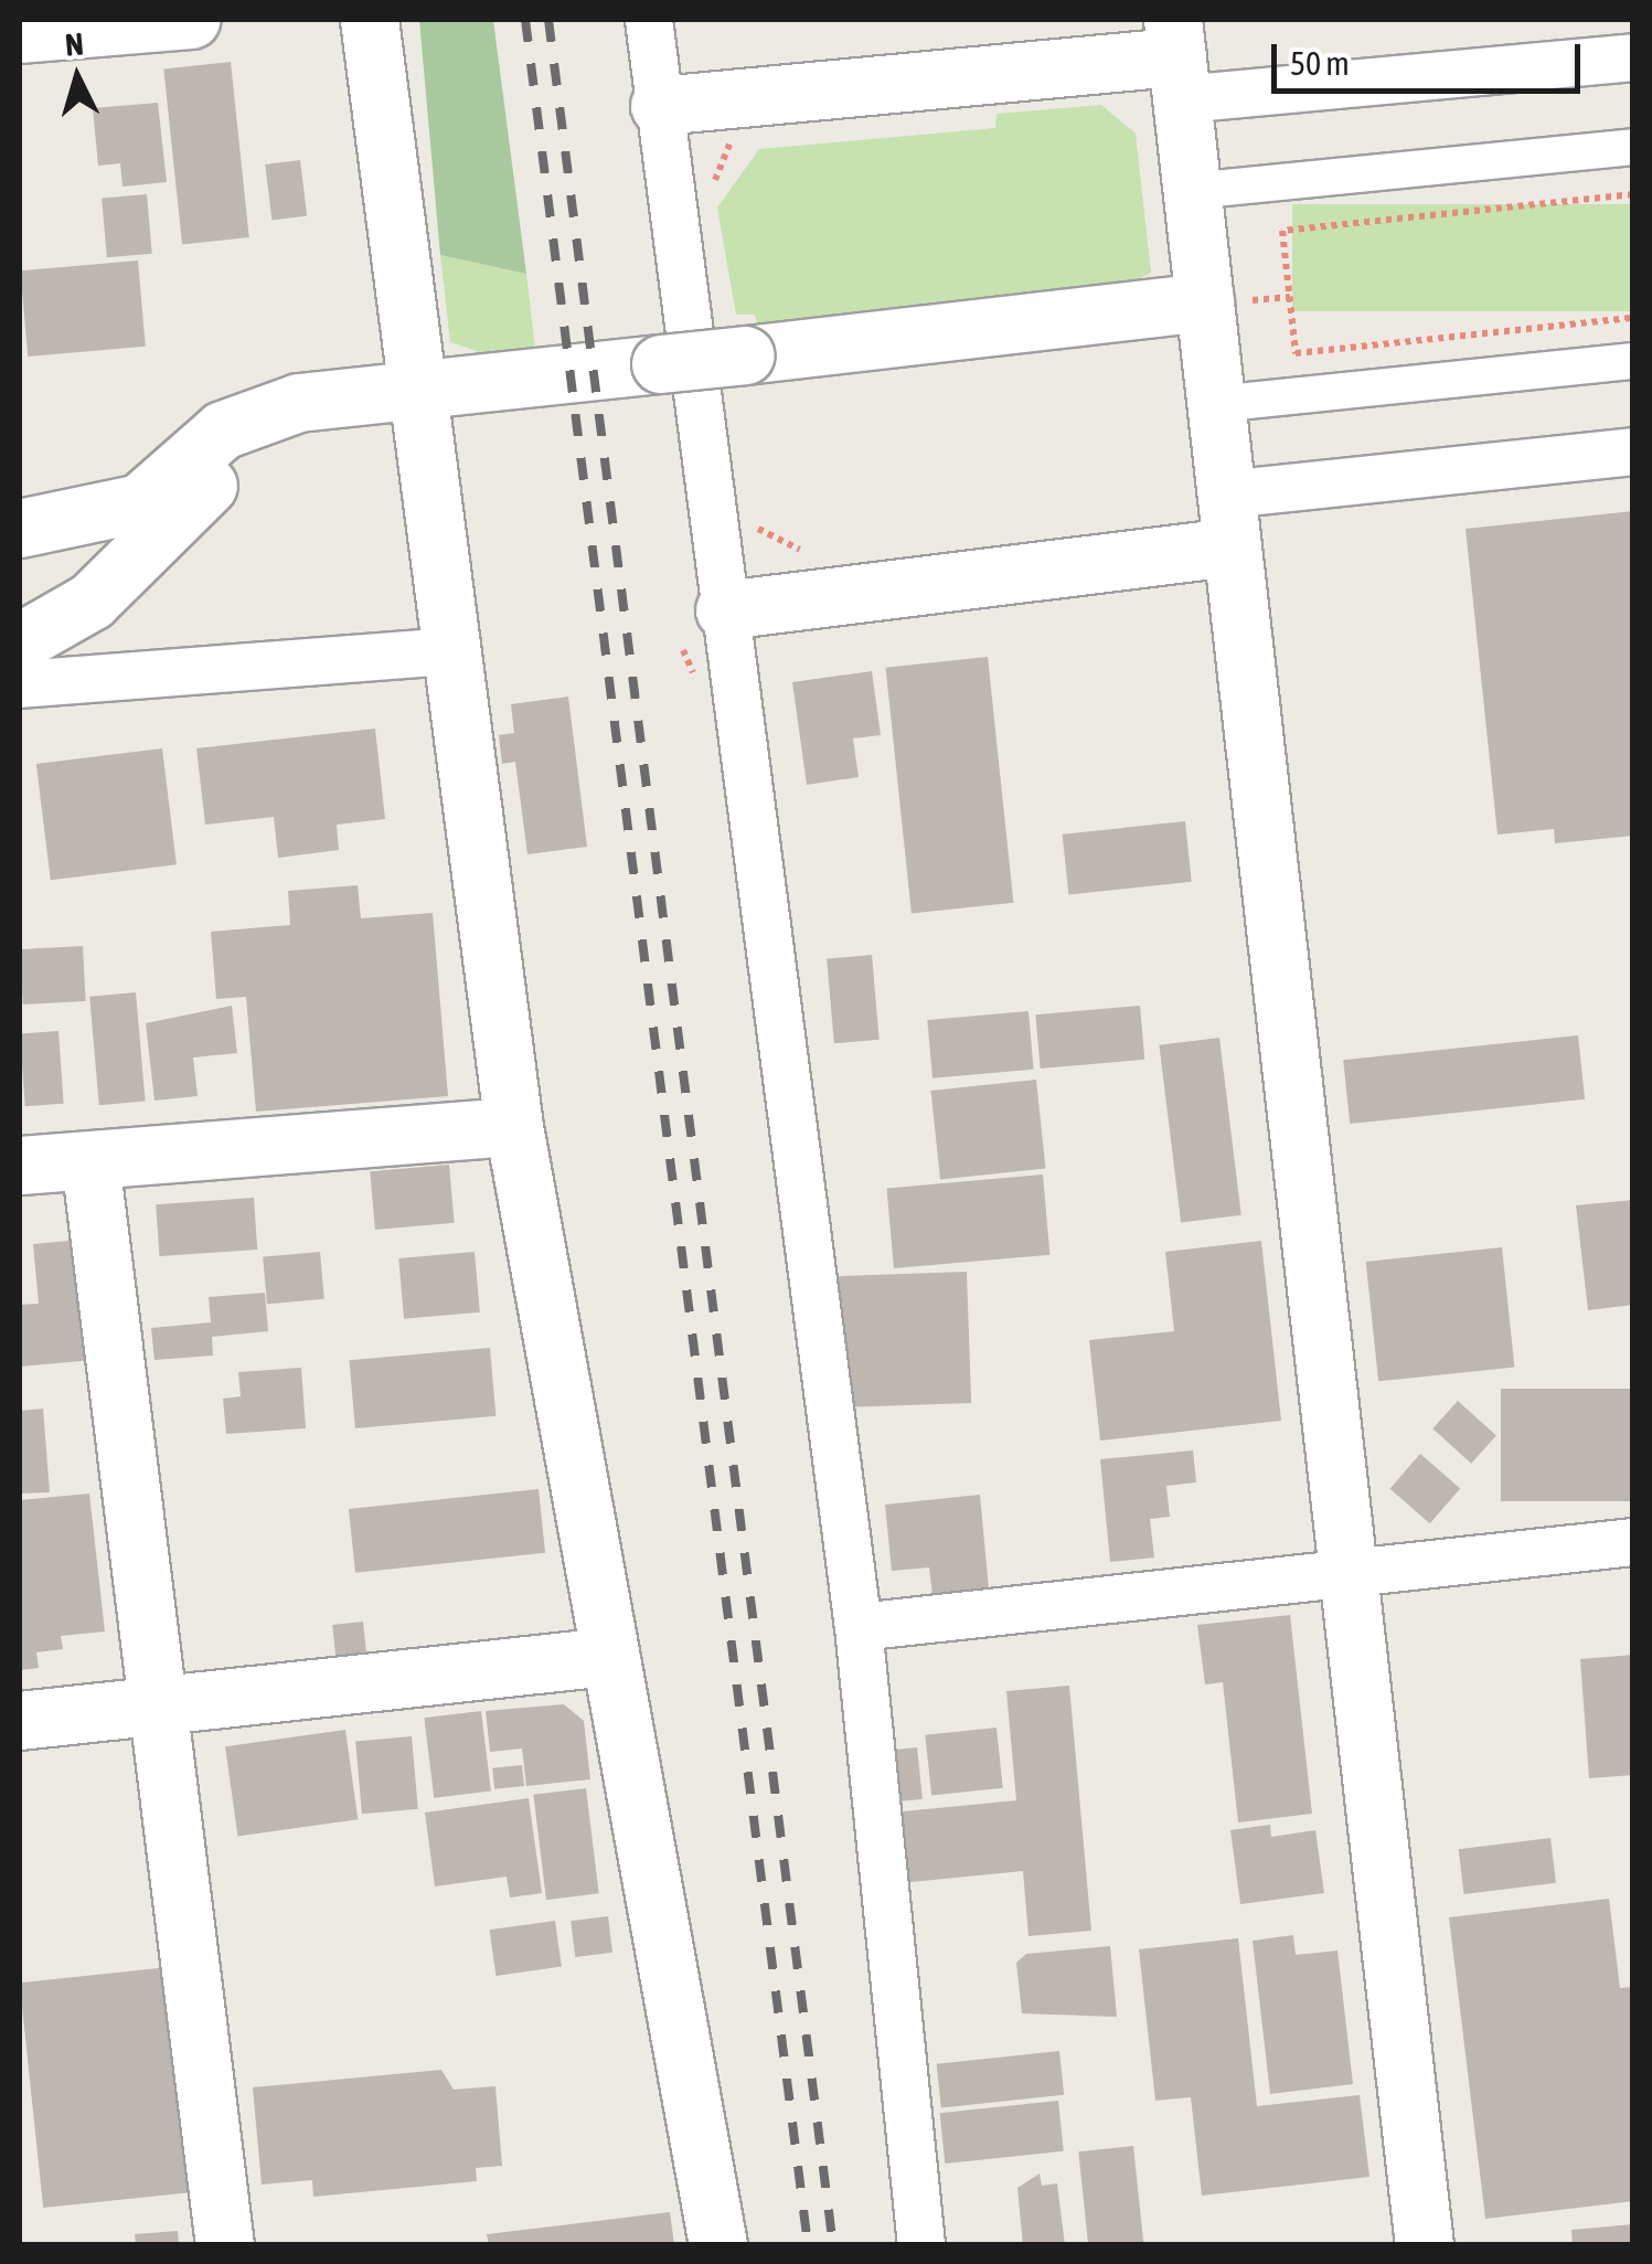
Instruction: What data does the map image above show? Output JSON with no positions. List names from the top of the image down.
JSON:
{
  "scale_bar": "50 m",
  "north": "top"
}
